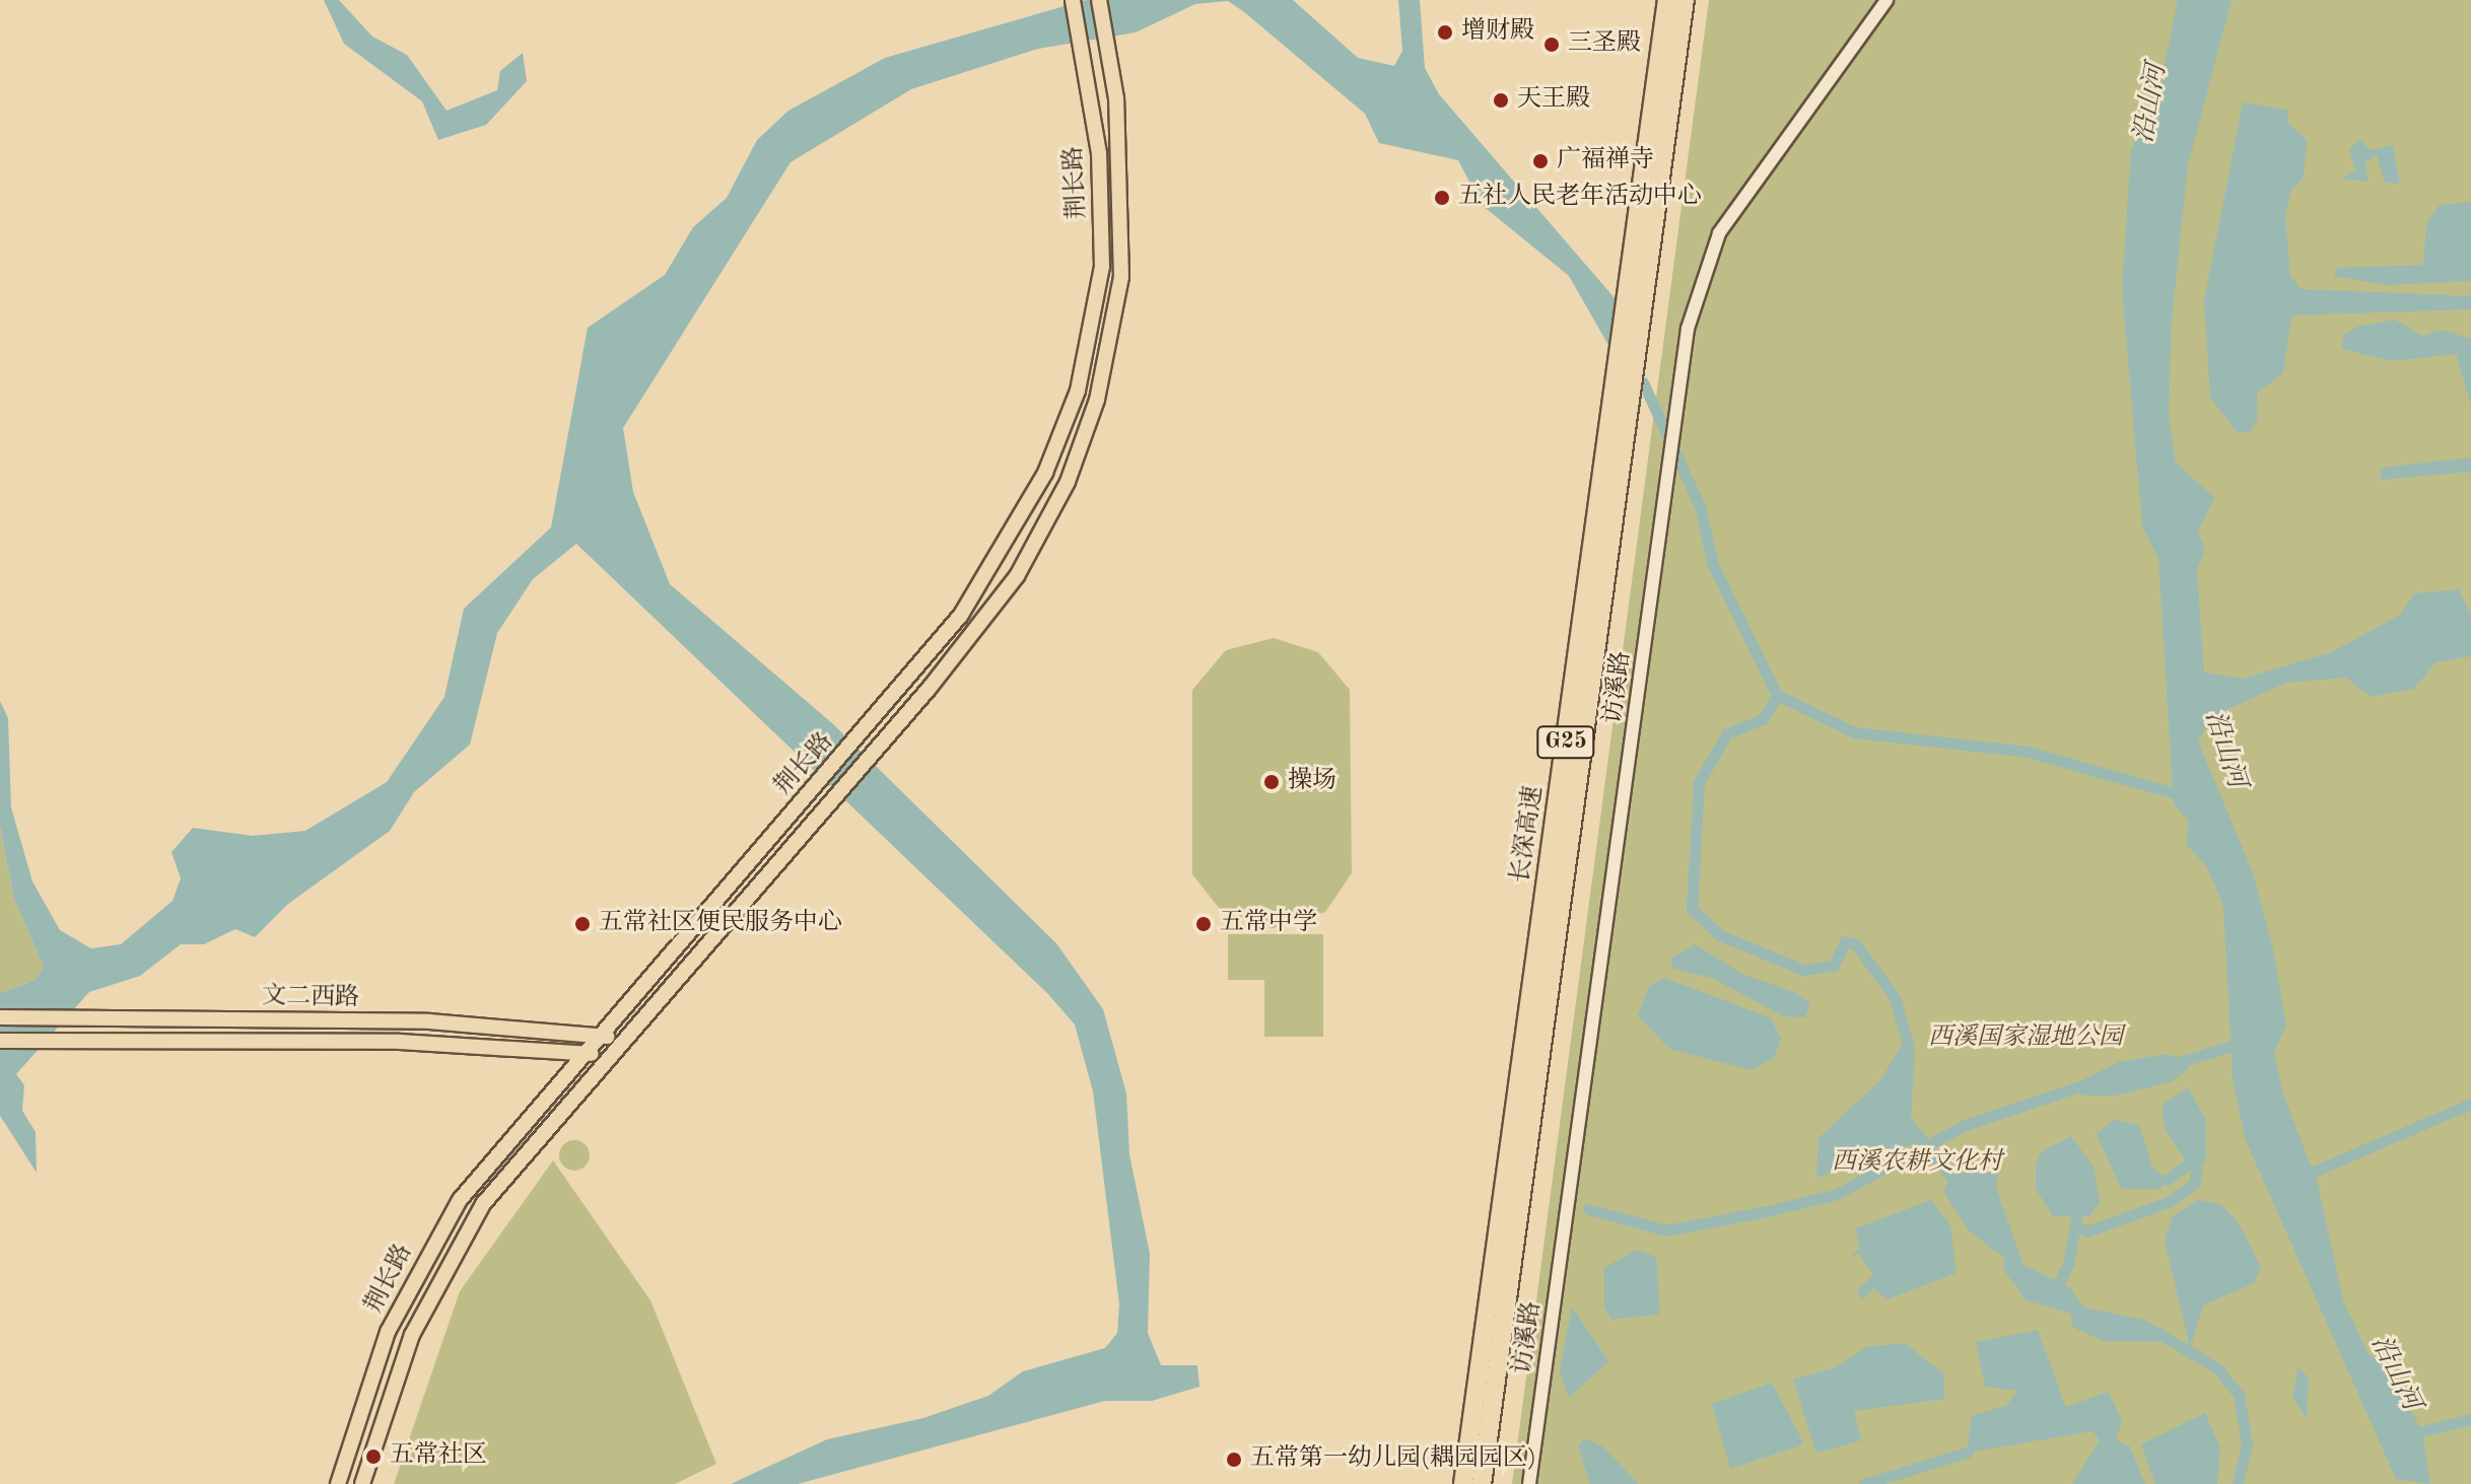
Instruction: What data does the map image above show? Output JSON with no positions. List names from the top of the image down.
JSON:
{
  "streets": {
    "highway": ["G25", "长深高速"],
    "main road": ["荆长路", "文二西路"],
    "street": ["访溪路"]
  },
  "crossings": [
    ["荆长路", "文二西路"]
  ],
  "water": ["沿山河"],
  "parks": ["西溪国家湿地公园", "西溪农耕文化村"],
  "places": [
    "增财殿",
    "三圣殿",
    "天王殿",
    "广福禅寺",
    "五社人民老年活动中心",
    "操场",
    "五常社区便民服务中心",
    "五常中学",
    "五常社区",
    "五常第一幼儿园(耦园园区)"
  ]
}
